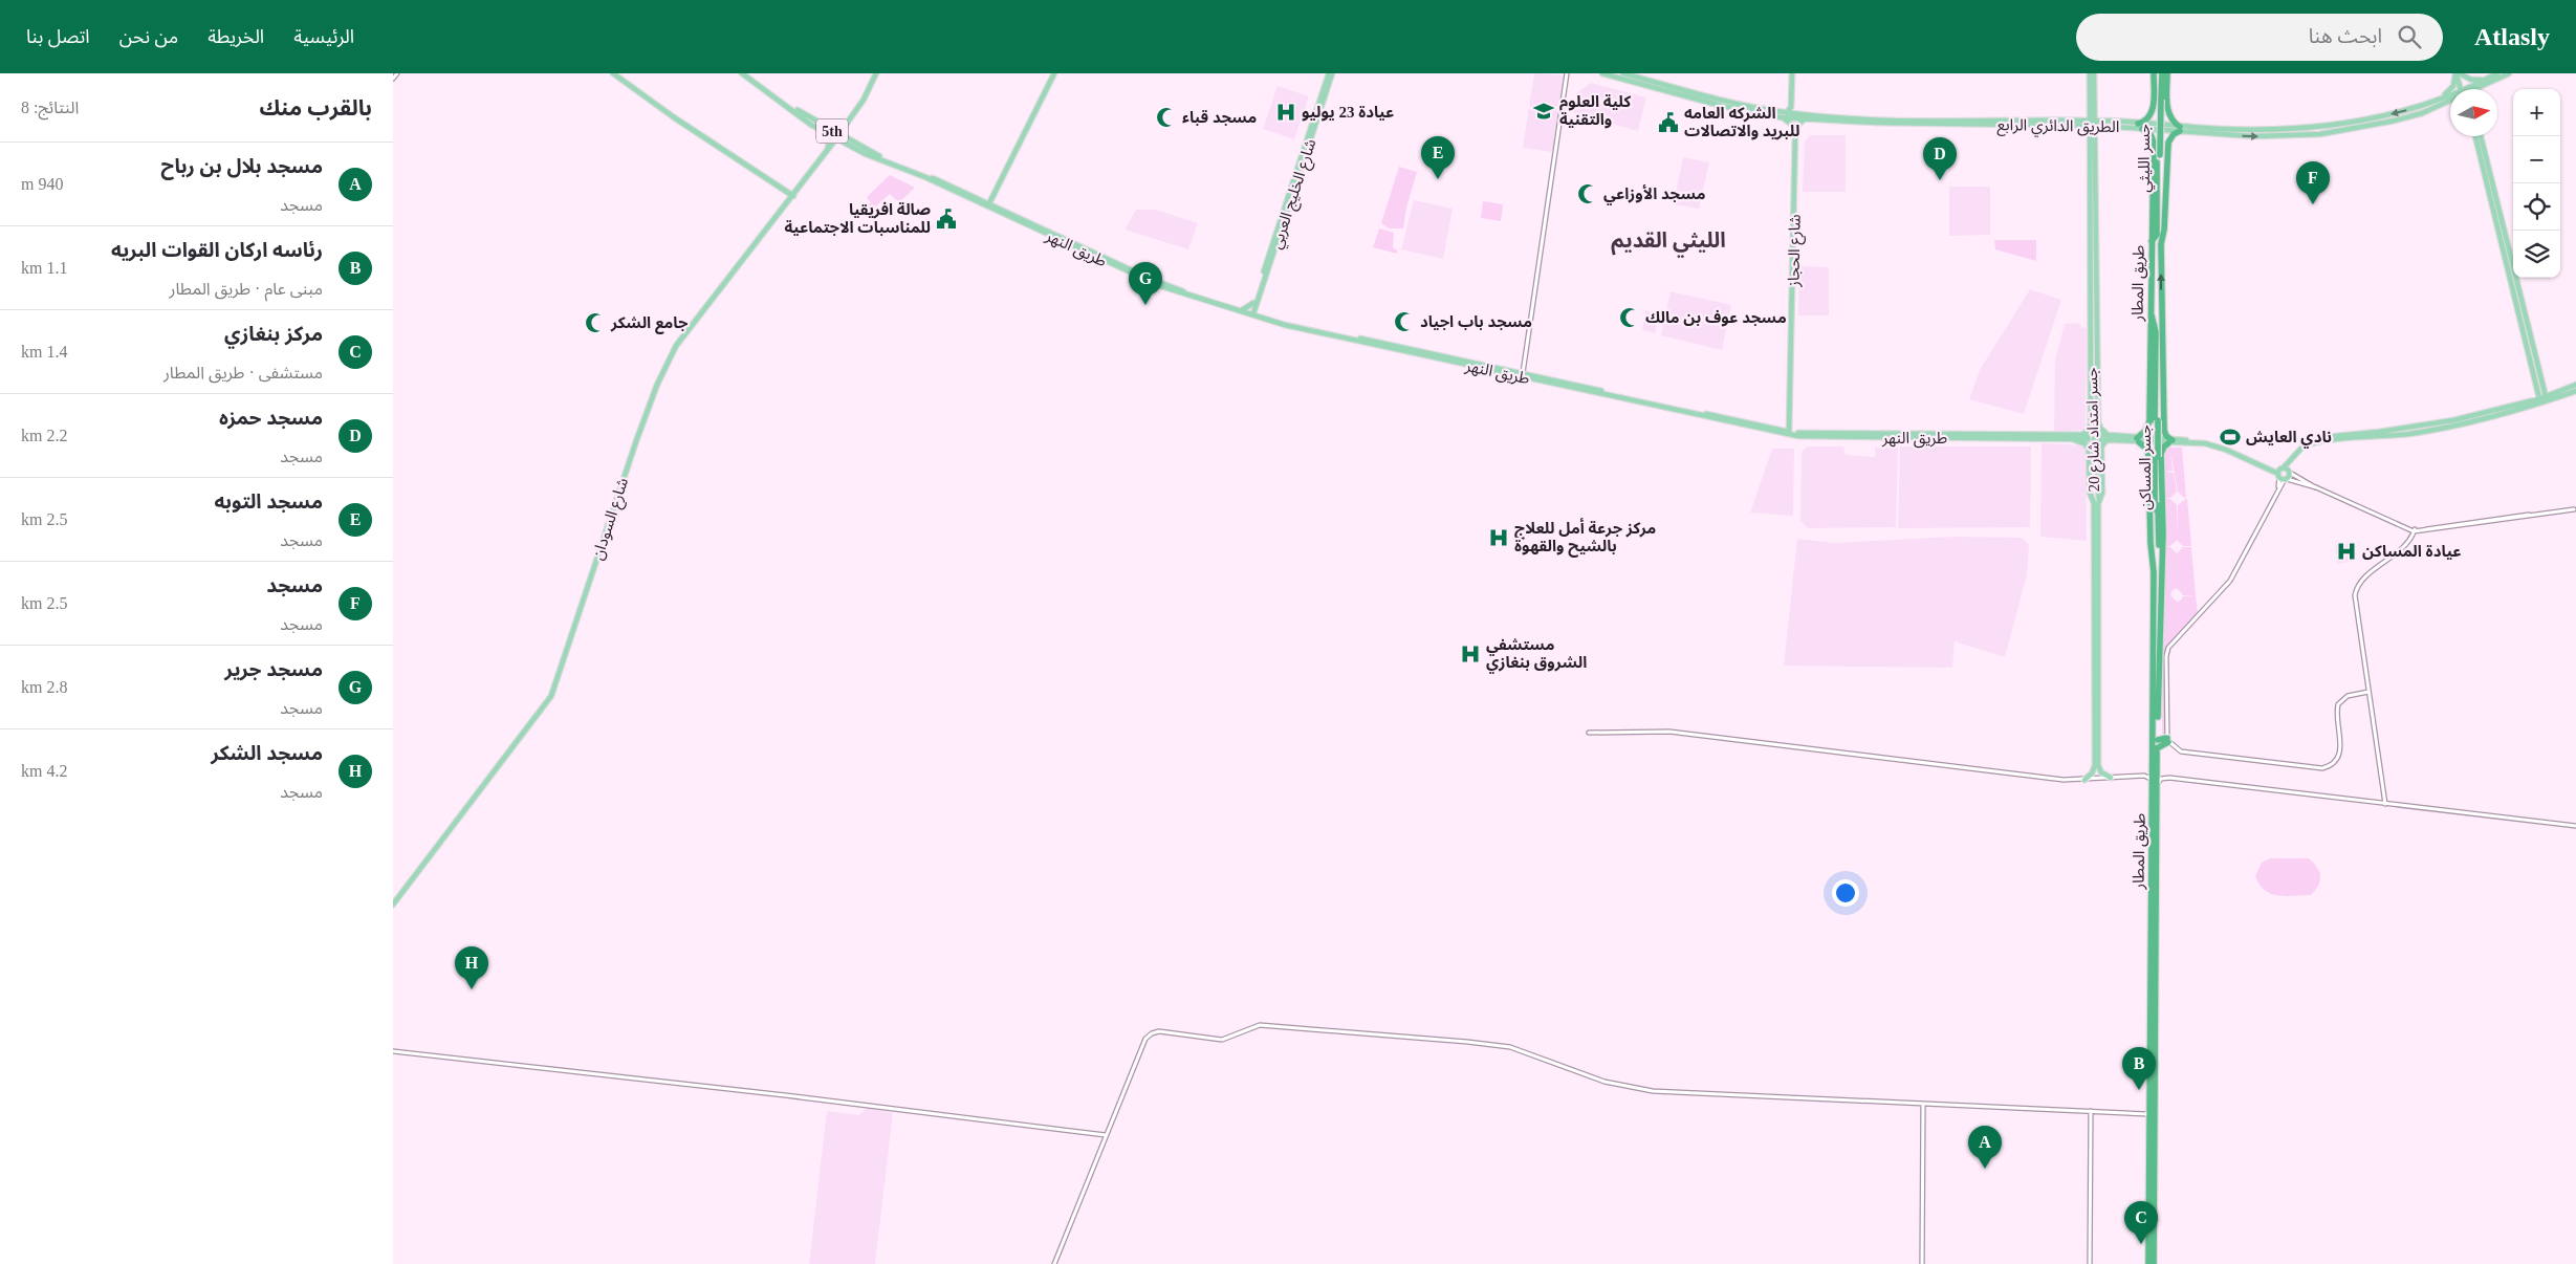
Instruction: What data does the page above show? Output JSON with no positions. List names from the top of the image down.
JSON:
{
  "streets": {
    "highway": ["جسر الليثي", "طريق المطار", "جسر المساكن"],
    "main road": [
      "الطريق الدائري الرابع",
      "5th",
      "شارع الخليج العربي",
      "طريق النهر",
      "شارع الحجاز",
      "جسر امتداد شارع 20",
      "شارع السودان"
    ]
  },
  "crossings": [
    ["الطريق الدائري الرابع", "طريق المطار"],
    ["5th", "طريق النهر"],
    ["5th", "شارع السودان"],
    ["جسر الليثي", "طريق المطار"],
    ["شارع الخليج العربي", "طريق النهر"],
    ["طريق النهر", "شارع الحجاز"],
    ["طريق النهر", "طريق المطار"],
    ["طريق المطار", "جسر المساكن"]
  ],
  "districts": ["الليثي القديم"],
  "places": {
    "school or university": ["كلية العلوم والتقنية"],
    "hospital": [
      "عيادة 23 يوليو",
      "مركز جرعة أمل للعلاج بالشيح والقهوة",
      "عيادة المساكن",
      "مستشفي الشروق بنغازي"
    ],
    "mosque": [
      "مسجد قباء",
      "مسجد الأوزاعي",
      "مسجد عوف بن مالك",
      "مسجد باب اجياد",
      "جامع الشكر"
    ],
    "public building": ["الشركه العامه للبريد والاتصالات", "صالة افريقيا للمناسبات الاجتماعية"],
    "sports": ["نادي العايش"]
  },
  "north": "right",
  "page": {
    "header": "Atlasly",
    "search": "ابحث هنا",
    "nav": [
      "الرئيسية",
      "الخريطة",
      "من نحن",
      "اتصل بنا"
    ],
    "heading": ["بالقرب منك", "النتائج: 8"],
    "map_buttons": ["+", "−"],
    "pins": [
      "E",
      "D",
      "F",
      "G",
      "H",
      "B",
      "A",
      "C"
    ],
    "list": [
      {
        "mark": "A",
        "name": "مسجد بلال بن رباح",
        "note": "مسجد",
        "value": "940 m"
      },
      {
        "mark": "B",
        "name": "رئاسه اركان القوات البريه",
        "note": "مبنى عام · طريق المطار",
        "value": "1.1 km"
      },
      {
        "mark": "C",
        "name": "مركز بنغازي",
        "note": "مستشفى · طريق المطار",
        "value": "1.4 km"
      },
      {
        "mark": "D",
        "name": "مسجد حمزه",
        "note": "مسجد",
        "value": "2.2 km"
      },
      {
        "mark": "E",
        "name": "مسجد التوبه",
        "note": "مسجد",
        "value": "2.5 km"
      },
      {
        "mark": "F",
        "name": "مسجد",
        "note": "مسجد",
        "value": "2.5 km"
      },
      {
        "mark": "G",
        "name": "مسجد جرير",
        "note": "مسجد",
        "value": "2.8 km"
      },
      {
        "mark": "H",
        "name": "مسجد الشكر",
        "note": "مسجد",
        "value": "4.2 km"
      }
    ]
  }
}
